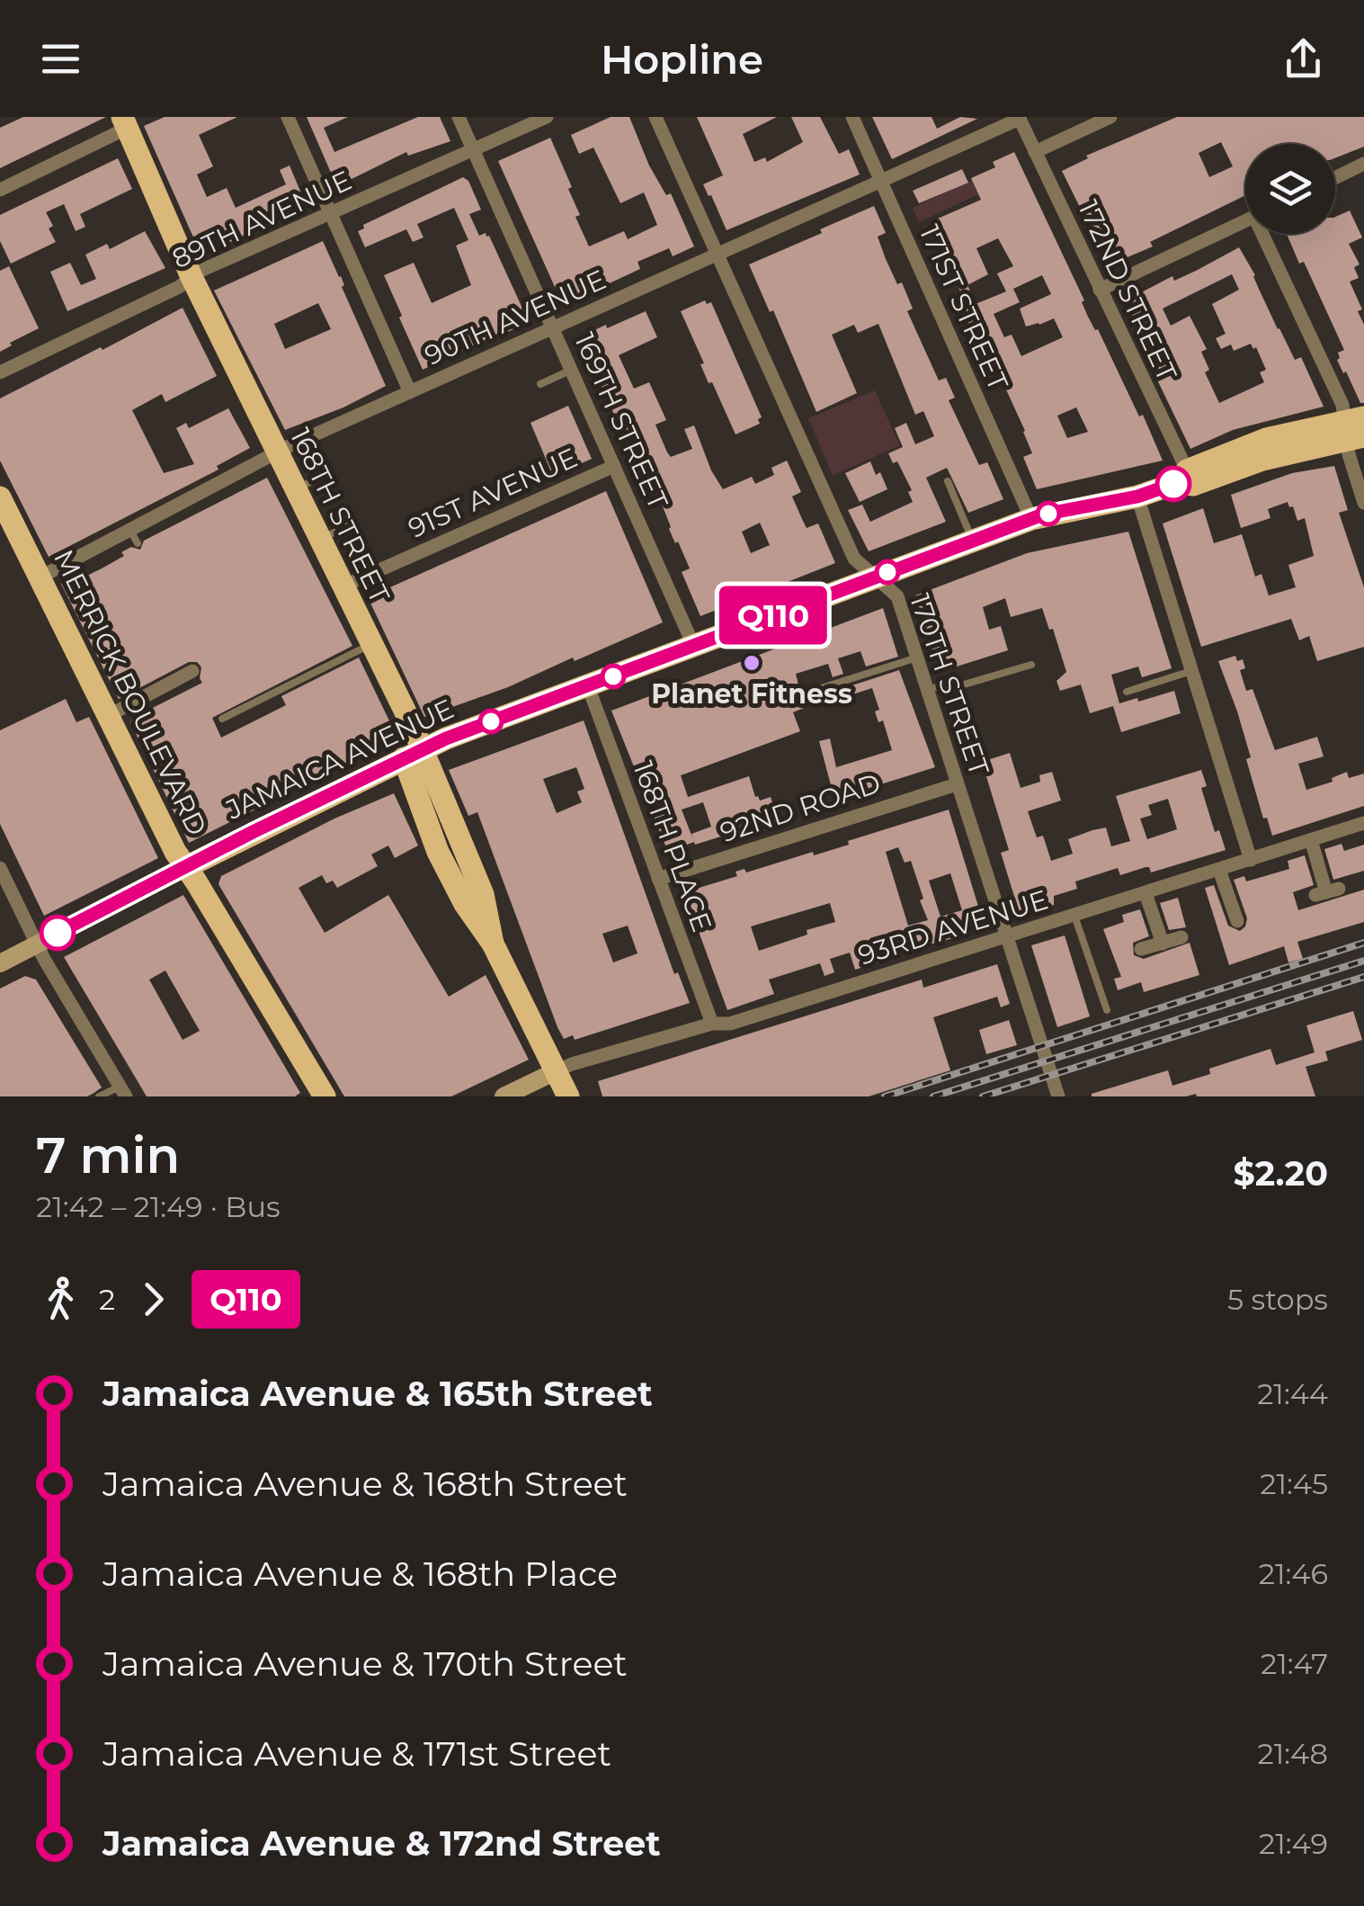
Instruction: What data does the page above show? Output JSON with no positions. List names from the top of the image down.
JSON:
{
  "streets": {
    "main road": ["168TH STREET", "MERRICK BOULEVARD", "JAMAICA AVENUE"],
    "street": [
      "89TH AVENUE",
      "172ND STREET",
      "171ST STREET",
      "90TH AVENUE",
      "169TH STREET",
      "91ST AVENUE",
      "170TH STREET",
      "92ND ROAD",
      "168TH PLACE",
      "93RD AVENUE"
    ]
  },
  "crossings": [
    ["89TH AVENUE", "169TH STREET"],
    ["89TH AVENUE", "168TH STREET"],
    ["172ND STREET", "90TH AVENUE"],
    ["172ND STREET", "JAMAICA AVENUE"],
    ["171ST STREET", "90TH AVENUE"],
    ["171ST STREET", "JAMAICA AVENUE"],
    ["90TH AVENUE", "169TH STREET"],
    ["90TH AVENUE", "168TH STREET"],
    ["90TH AVENUE", "170TH STREET"],
    ["90TH AVENUE", "MERRICK BOULEVARD"],
    ["169TH STREET", "91ST AVENUE"],
    ["169TH STREET", "JAMAICA AVENUE"],
    ["91ST AVENUE", "168TH STREET"],
    ["168TH STREET", "JAMAICA AVENUE"],
    ["168TH STREET", "93RD AVENUE"],
    ["170TH STREET", "JAMAICA AVENUE"],
    ["170TH STREET", "92ND ROAD"],
    ["170TH STREET", "93RD AVENUE"],
    ["MERRICK BOULEVARD", "JAMAICA AVENUE"],
    ["JAMAICA AVENUE", "168TH PLACE"],
    ["92ND ROAD", "168TH PLACE"],
    ["168TH PLACE", "93RD AVENUE"]
  ],
  "places": ["Planet Fitness"],
  "lines": ["bus line Q110"],
  "page": {
    "header": "Hopline",
    "on_map": "Q110",
    "heading": ["7 min", "21:42 – 21:49 · Bus", "$2.20"],
    "legs": ["2", "Q110", "5 stops"],
    "list": [
      {
        "name": "Jamaica Avenue & 165th Street",
        "value": "21:44"
      },
      {
        "name": "Jamaica Avenue & 168th Street",
        "value": "21:45"
      },
      {
        "name": "Jamaica Avenue & 168th Place",
        "value": "21:46"
      },
      {
        "name": "Jamaica Avenue & 170th Street",
        "value": "21:47"
      },
      {
        "name": "Jamaica Avenue & 171st Street",
        "value": "21:48"
      },
      {
        "name": "Jamaica Avenue & 172nd Street",
        "value": "21:49"
      }
    ]
  }
}
